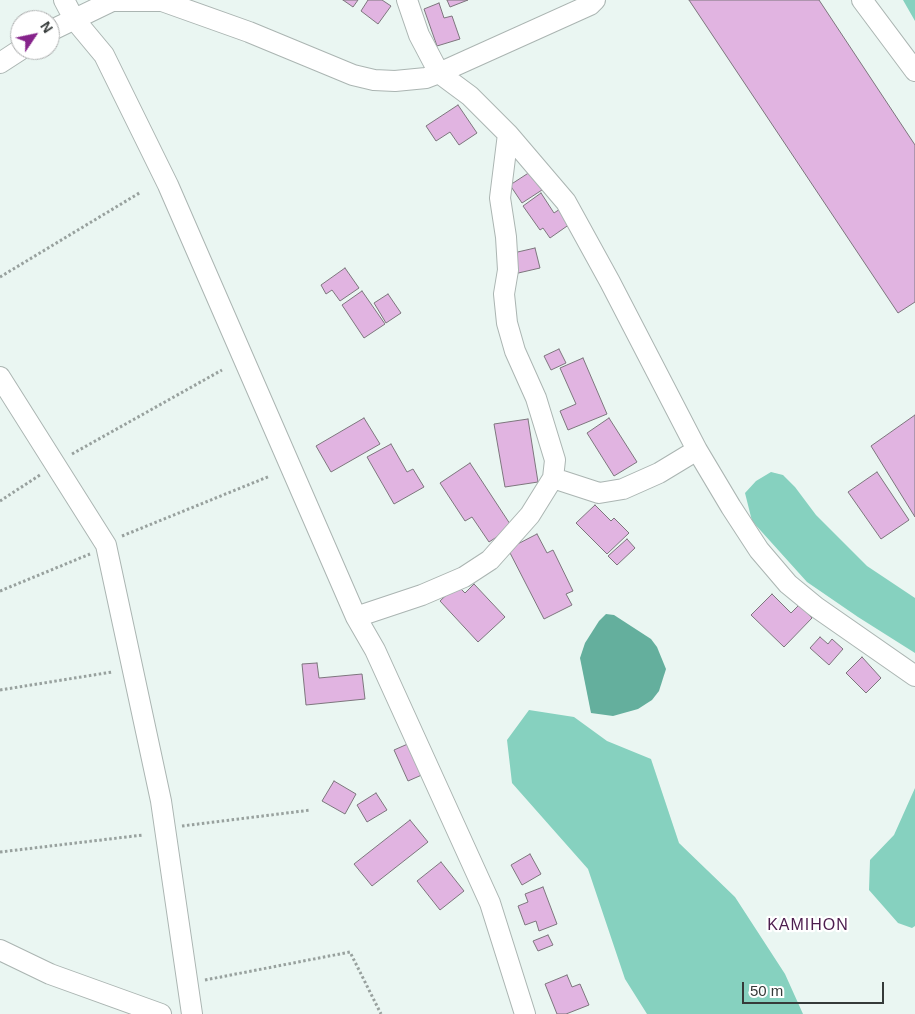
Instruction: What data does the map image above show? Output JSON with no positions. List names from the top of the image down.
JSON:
{
  "districts": ["KAMIHON"],
  "scale_bar": "50 m",
  "north": "top right"
}
